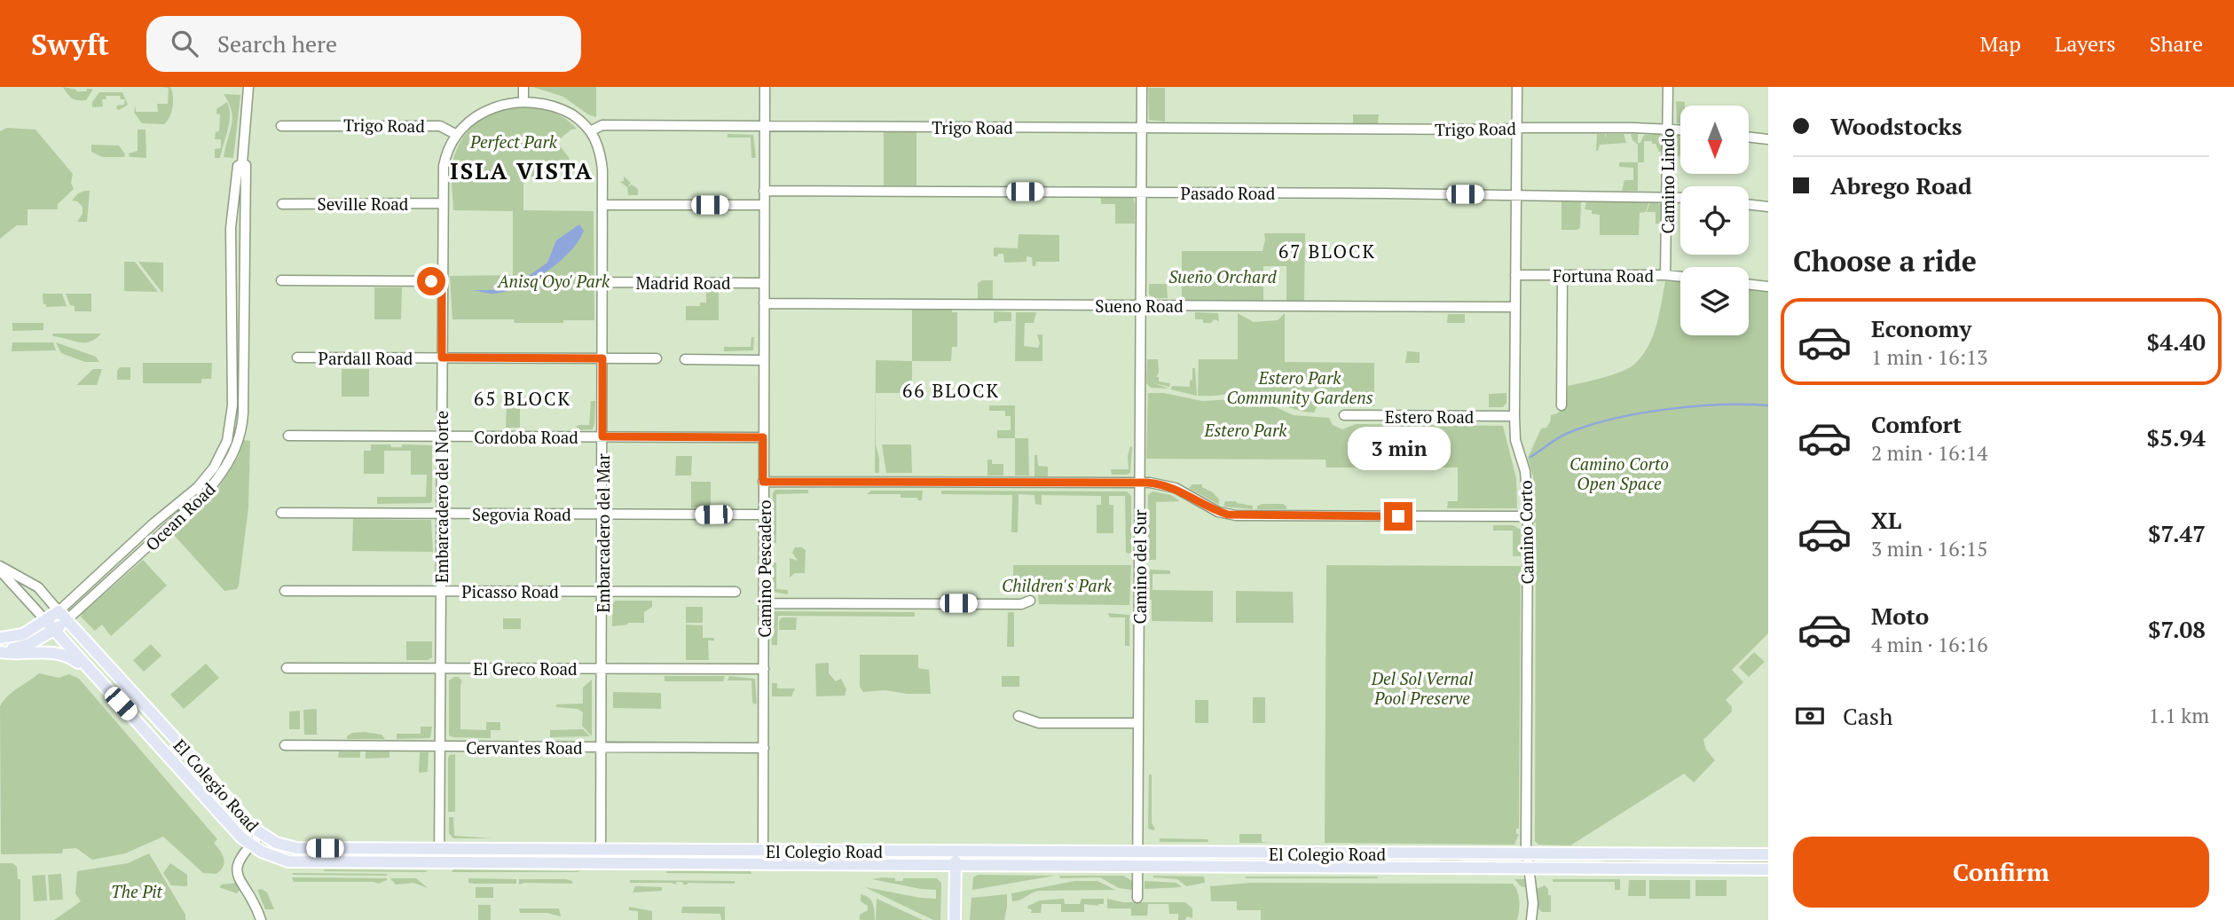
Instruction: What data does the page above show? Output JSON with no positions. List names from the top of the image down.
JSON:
{
  "streets": {
    "main road": ["Ocean Road", "El Colegio Road"],
    "street": [
      "Trigo Road",
      "Camino Lindo",
      "Pasado Road",
      "Seville Road",
      "Fortuna Road",
      "Madrid Road",
      "Sueno Road",
      "Pardall Road",
      "Estero Road",
      "Cordoba Road",
      "Embarcadero del Norte",
      "Segovia Road",
      "Camino Corto",
      "Embarcadero del Mar",
      "Camino del Sur",
      "Camino Pescadero",
      "Picasso Road",
      "El Greco Road",
      "Cervantes Road"
    ]
  },
  "crossings": [
    ["Trigo Road", "Camino Lindo"],
    ["Trigo Road", "Embarcadero del Norte"],
    ["Trigo Road", "Camino Corto"],
    ["Trigo Road", "Embarcadero del Mar"],
    ["Trigo Road", "Camino del Sur"],
    ["Trigo Road", "Camino Pescadero"],
    ["Camino Lindo", "Pasado Road"],
    ["Camino Lindo", "Fortuna Road"],
    ["Pasado Road", "Camino Corto"],
    ["Pasado Road", "Camino del Sur"],
    ["Pasado Road", "Camino Pescadero"],
    ["Seville Road", "Embarcadero del Norte"],
    ["Fortuna Road", "Camino Corto"],
    ["Madrid Road", "Embarcadero del Mar"],
    ["Madrid Road", "Camino Pescadero"],
    ["Sueno Road", "Camino Corto"],
    ["Sueno Road", "Camino del Sur"],
    ["Sueno Road", "Camino Pescadero"],
    ["Pardall Road", "Embarcadero del Norte"],
    ["Pardall Road", "Embarcadero del Mar"],
    ["Estero Road", "Camino Corto"],
    ["Cordoba Road", "Embarcadero del Norte"],
    ["Cordoba Road", "Embarcadero del Mar"],
    ["Cordoba Road", "Camino Pescadero"],
    ["Embarcadero del Norte", "Segovia Road"],
    ["Embarcadero del Norte", "Picasso Road"],
    ["Embarcadero del Norte", "El Greco Road"],
    ["Embarcadero del Norte", "Cervantes Road"],
    ["Embarcadero del Norte", "El Colegio Road"],
    ["Segovia Road", "Embarcadero del Mar"],
    ["Segovia Road", "Camino Pescadero"],
    ["Ocean Road", "El Colegio Road"],
    ["Camino Corto", "El Colegio Road"],
    ["Embarcadero del Mar", "Picasso Road"],
    ["Embarcadero del Mar", "El Greco Road"],
    ["Embarcadero del Mar", "Cervantes Road"],
    ["Embarcadero del Mar", "El Colegio Road"],
    ["Camino del Sur", "El Colegio Road"],
    ["Camino Pescadero", "El Greco Road"],
    ["Camino Pescadero", "Cervantes Road"],
    ["Camino Pescadero", "El Colegio Road"]
  ],
  "districts": [
    "ISLA VISTA",
    "67 BLOCK",
    "66 BLOCK",
    "65 BLOCK"
  ],
  "parks": [
    "Perfect Park",
    "Sueño Orchard",
    "Anisq'Oyo' Park",
    "Estero Park Community Gardens",
    "Estero Park",
    "Camino Corto Open Space",
    "Children's Park",
    "Del Sol Vernal Pool Preserve",
    "The Pit"
  ],
  "north": "bottom",
  "page": {
    "header": "Swyft",
    "search": "Search here",
    "nav": ["Map", "Layers", "Share"],
    "banner": ["Woodstocks", "Abrego Road"],
    "heading": "Choose a ride",
    "list": [
      {
        "name": "Economy",
        "note": "1 min · 16:13",
        "value": "$4.40"
      },
      {
        "name": "Comfort",
        "note": "2 min · 16:14",
        "value": "$5.94"
      },
      {
        "name": "XL",
        "note": "3 min · 16:15",
        "value": "$7.47"
      },
      {
        "name": "Moto",
        "note": "4 min · 16:16",
        "value": "$7.08"
      }
    ],
    "bubble": "3 min",
    "pay": ["Cash", "1.1 km"],
    "buttons": "Confirm"
  }
}
